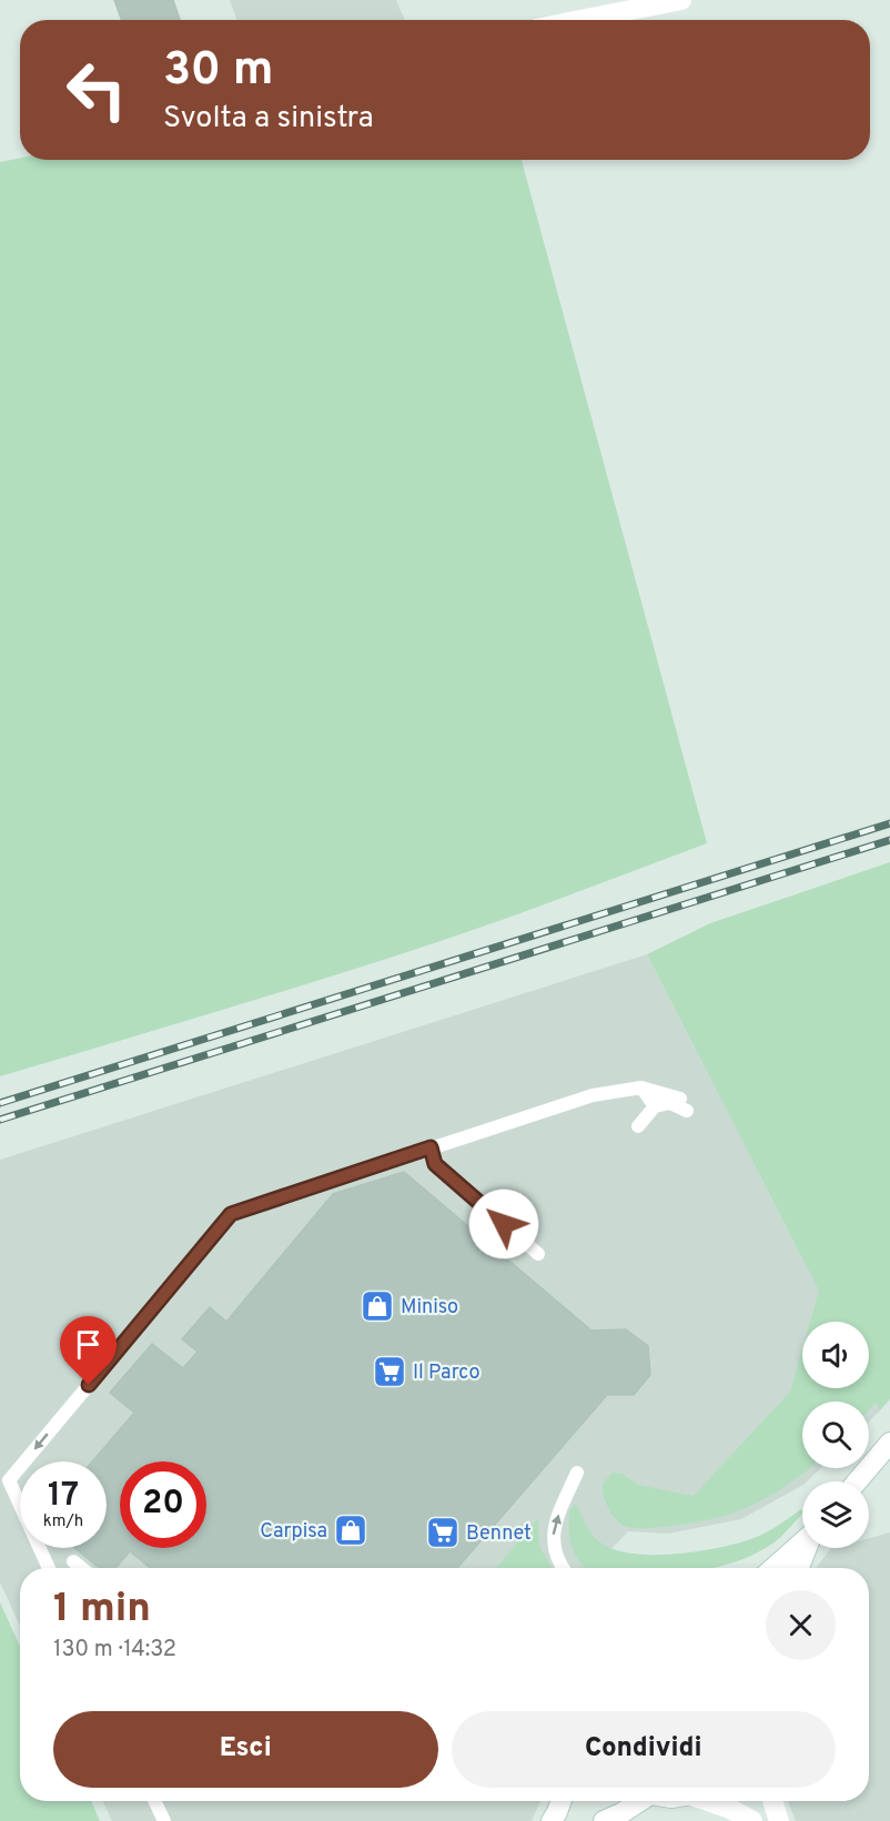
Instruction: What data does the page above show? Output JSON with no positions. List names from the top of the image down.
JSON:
{
  "places": {
    "shop": ["Miniso", "Carpisa"],
    "supermarket": ["Il Parco", "Bennet"]
  },
  "page": {
    "turn": ["30 m", "Svolta a sinistra"],
    "speed": "17 km/h",
    "limit": "20",
    "heading": ["1 min", "130 m · 14:32"],
    "buttons": ["Esci", "Condividi"]
  }
}
